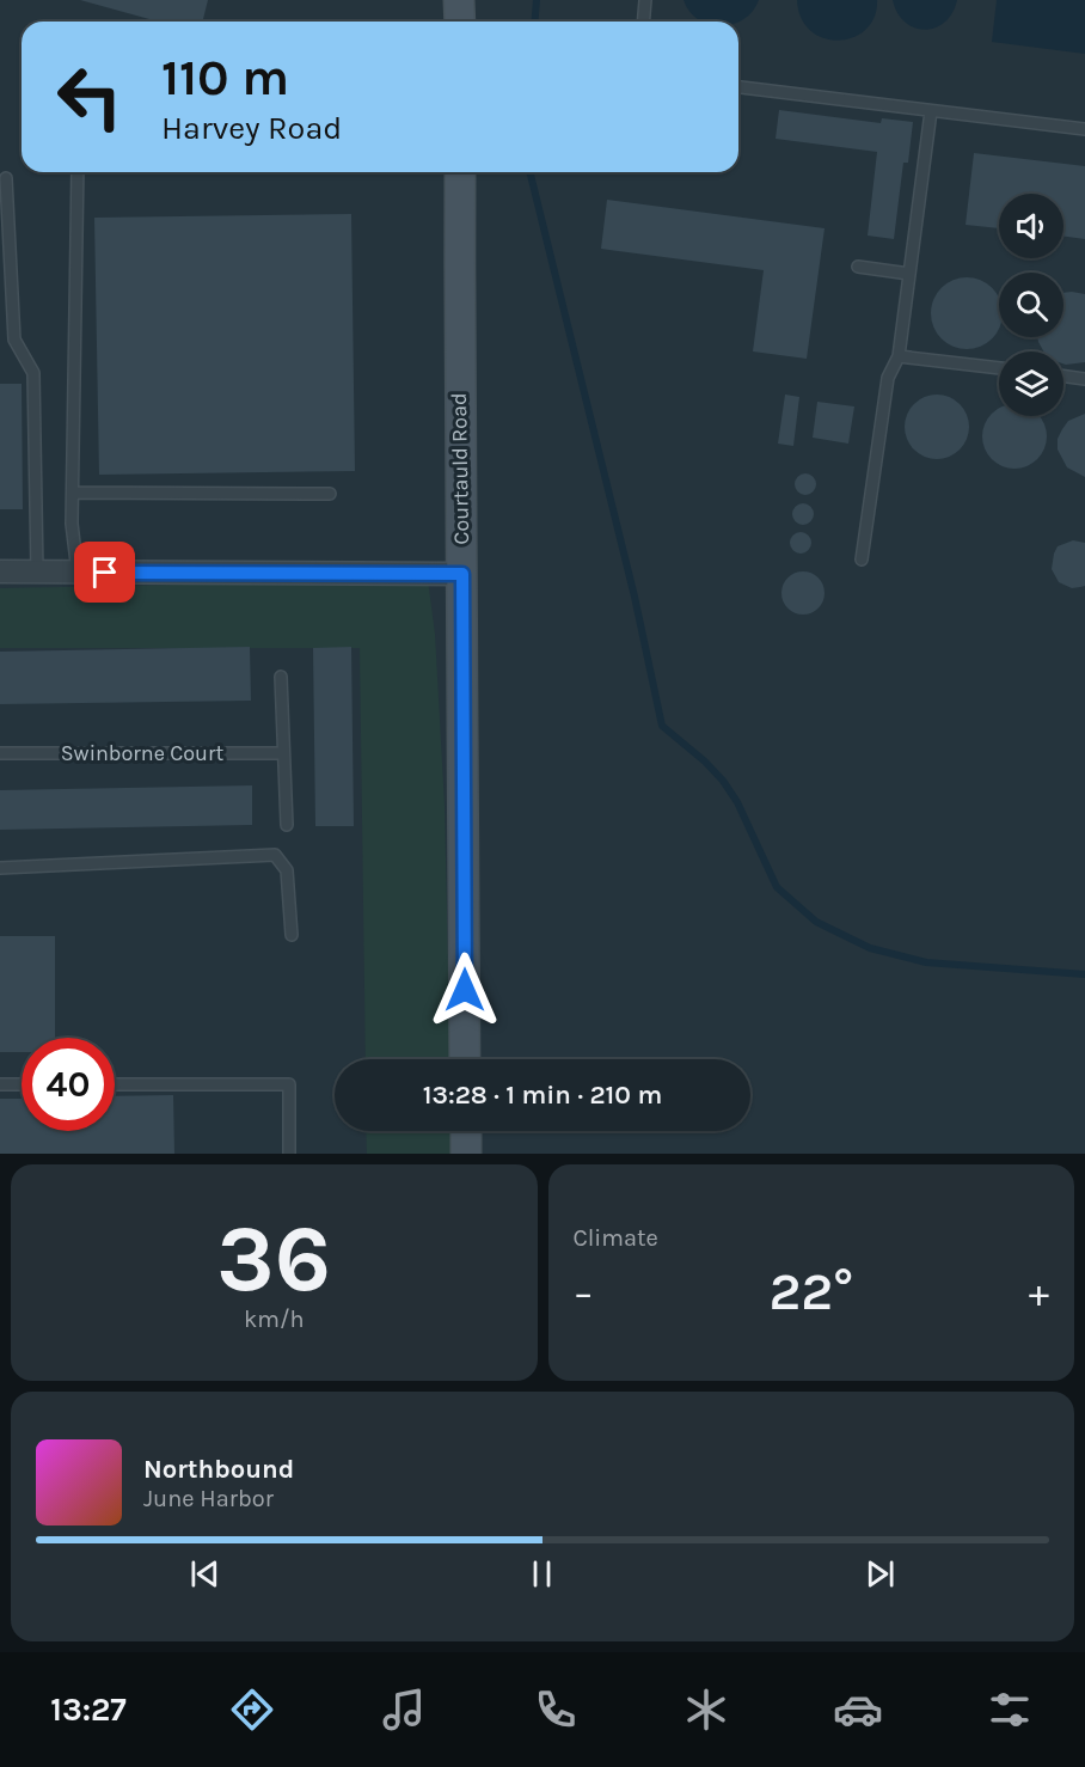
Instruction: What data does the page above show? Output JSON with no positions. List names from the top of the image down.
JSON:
{
  "streets": {
    "street": ["Courtauld Road"],
    "lane": ["Swinborne Court"]
  },
  "page": {
    "turn": ["110 m", "Harvey Road"],
    "limit": "40",
    "trip": "13:28 · 1 min · 210 m",
    "tile": [
      ["36", "km/h"],
      "Climate"
    ],
    "heat": ["−", "22°", "+"],
    "song": ["Northbound", "June Harbor"],
    "tabs": "13:27"
  }
}
